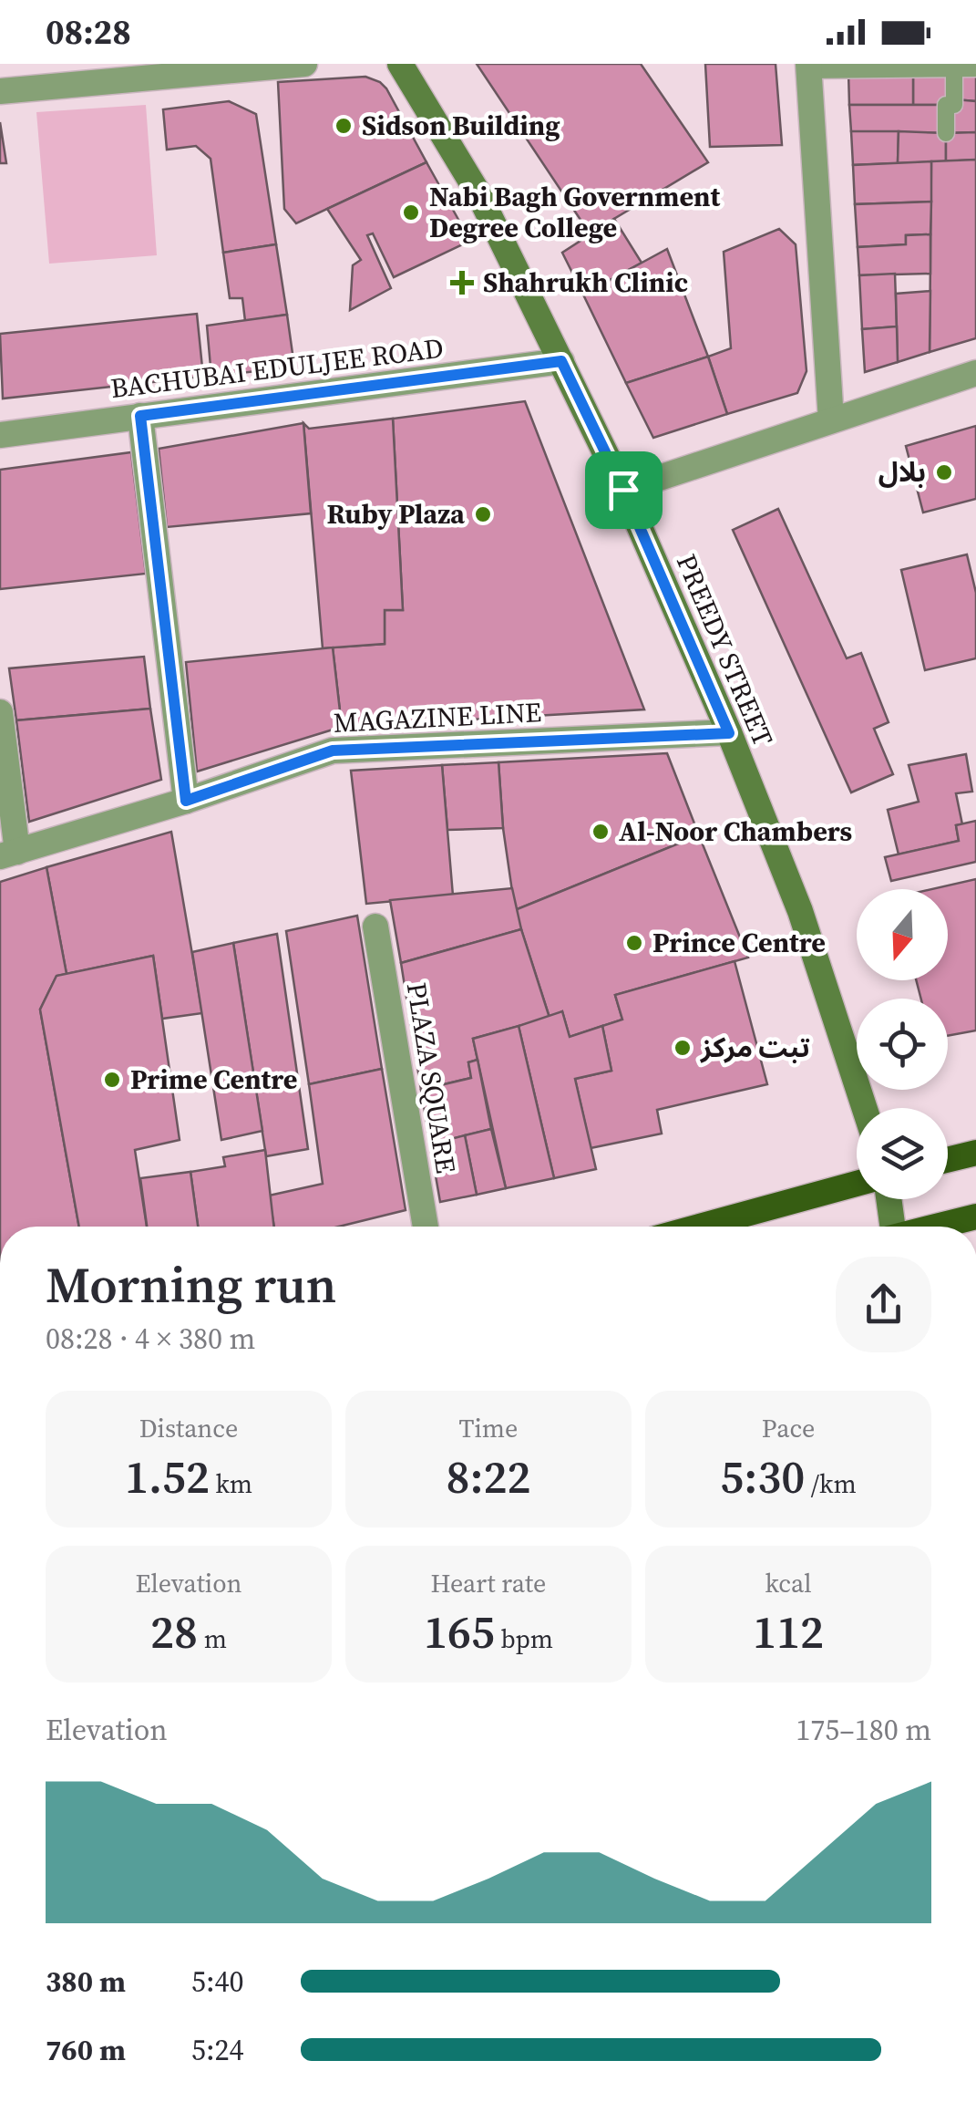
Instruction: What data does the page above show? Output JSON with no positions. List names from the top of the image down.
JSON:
{
  "streets": {
    "main road": ["PREEDY STREET"],
    "street": ["BACHUBAI EDULJEE ROAD", "MAGAZINE LINE", "PLAZA SQUARE"]
  },
  "crossings": [
    ["BACHUBAI EDULJEE ROAD", "PREEDY STREET"],
    ["PREEDY STREET", "MAGAZINE LINE"]
  ],
  "places": {
    "other": [
      "Sidson Building",
      "Nabi Bagh Government Degree College",
      "بلال",
      "Ruby Plaza",
      "Al-Noor Chambers",
      "Prince Centre",
      "تبت مرکز",
      "Prime Centre"
    ],
    "health": ["Shahrukh Clinic"]
  },
  "north": "bottom",
  "page": {
    "status": "08:28",
    "heading": ["Morning run", "08:28 · 4 × 380 m"],
    "stats": [
      ["Distance", "1.52 km"],
      ["Time", "8:22"],
      ["Pace", "5:30 /km"],
      ["Elevation", "28 m"],
      ["Heart rate", "165 bpm"],
      ["kcal", "112"]
    ],
    "chart": ["Elevation", "175–180 m"],
    "list": [
      {
        "name": "380 m",
        "note": "5:40"
      },
      {
        "name": "760 m",
        "note": "5:24"
      }
    ]
  }
}
